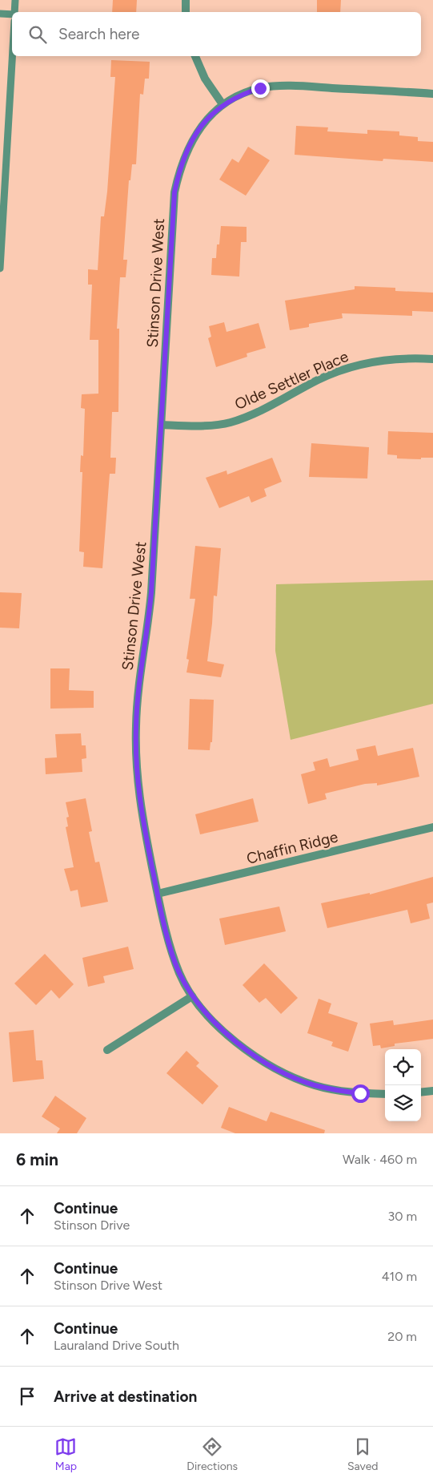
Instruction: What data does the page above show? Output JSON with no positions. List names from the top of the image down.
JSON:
{
  "streets": {
    "street": ["Stinson Drive West", "Olde Settler Place", "Chaffin Ridge"]
  },
  "crossings": [
    ["Stinson Drive West", "Olde Settler Place"],
    ["Stinson Drive West", "Chaffin Ridge"]
  ],
  "page": {
    "search": "Search here",
    "heading": ["6 min", "Walk · 460 m"],
    "list": [
      ["Continue", "Stinson Drive", "30 m"],
      ["Continue", "Stinson Drive West", "410 m"],
      ["Continue", "Lauraland Drive South", "20 m"],
      "Arrive at destination"
    ],
    "nav": ["Map", "Directions", "Saved"]
  }
}
